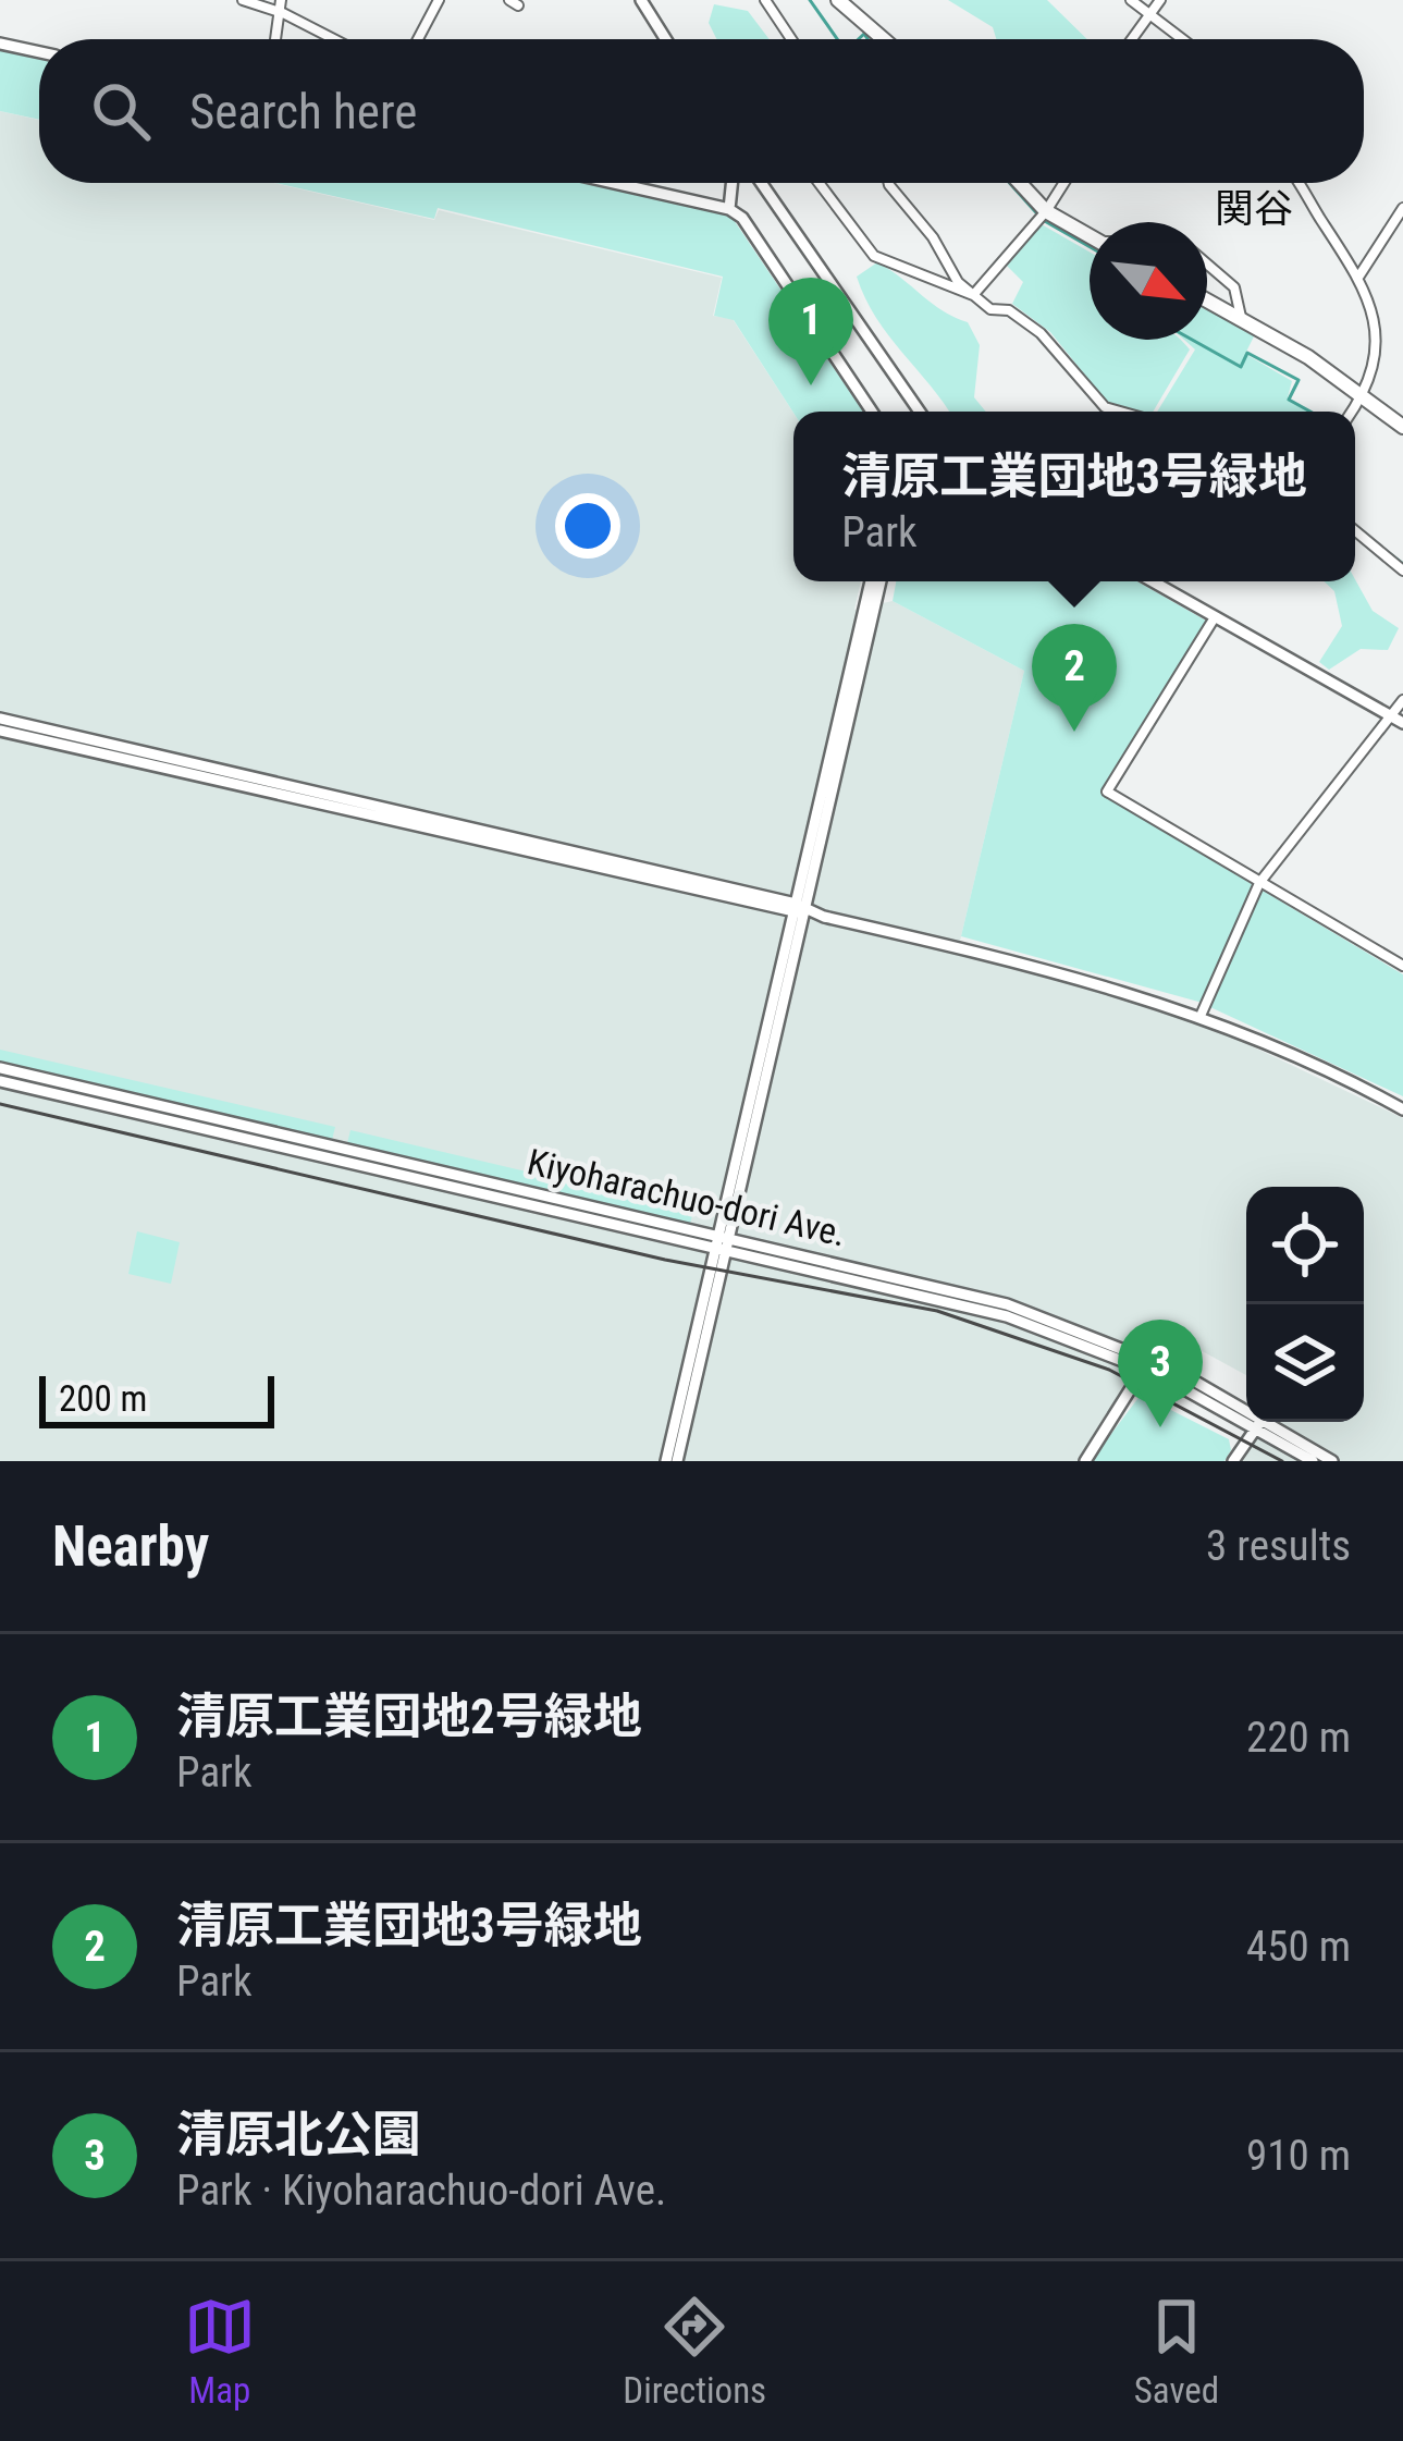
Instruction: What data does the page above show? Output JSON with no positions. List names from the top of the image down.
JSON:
{
  "streets": {
    "street": ["Kiyoharachuo-dori Ave."]
  },
  "districts": ["関谷"],
  "scale_bar": "200 m",
  "north": "bottom right",
  "page": {
    "search": "Search here",
    "pins": ["1", "2", "3"],
    "popup": ["清原工業団地3号緑地", "Park"],
    "scale": "200 m",
    "heading": ["Nearby", "3 results"],
    "list": [
      {
        "mark": "1",
        "name": "清原工業団地2号緑地",
        "note": "Park",
        "value": "220 m"
      },
      {
        "mark": "2",
        "name": "清原工業団地3号緑地",
        "note": "Park",
        "value": "450 m"
      },
      {
        "mark": "3",
        "name": "清原北公園",
        "note": "Park · Kiyoharachuo-dori Ave.",
        "value": "910 m"
      }
    ],
    "nav": ["Map", "Directions", "Saved"]
  }
}
